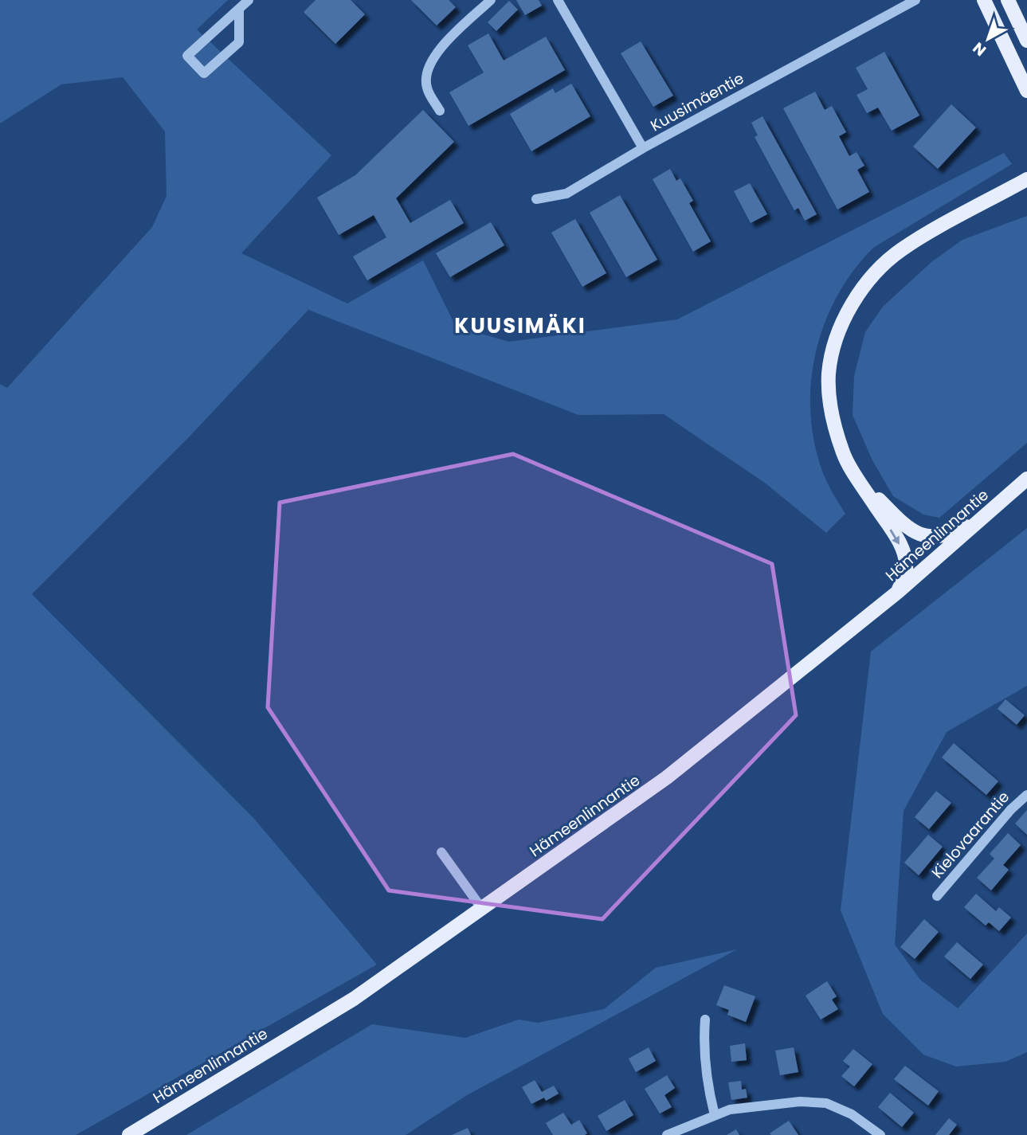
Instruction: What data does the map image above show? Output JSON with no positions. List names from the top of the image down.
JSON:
{
  "streets": {
    "main road": ["Hämeenlinnantie"],
    "street": ["Kuusimäentie", "Kielovaarantie"]
  },
  "districts": ["KUUSIMÄKI"],
  "north": "bottom left"
}
